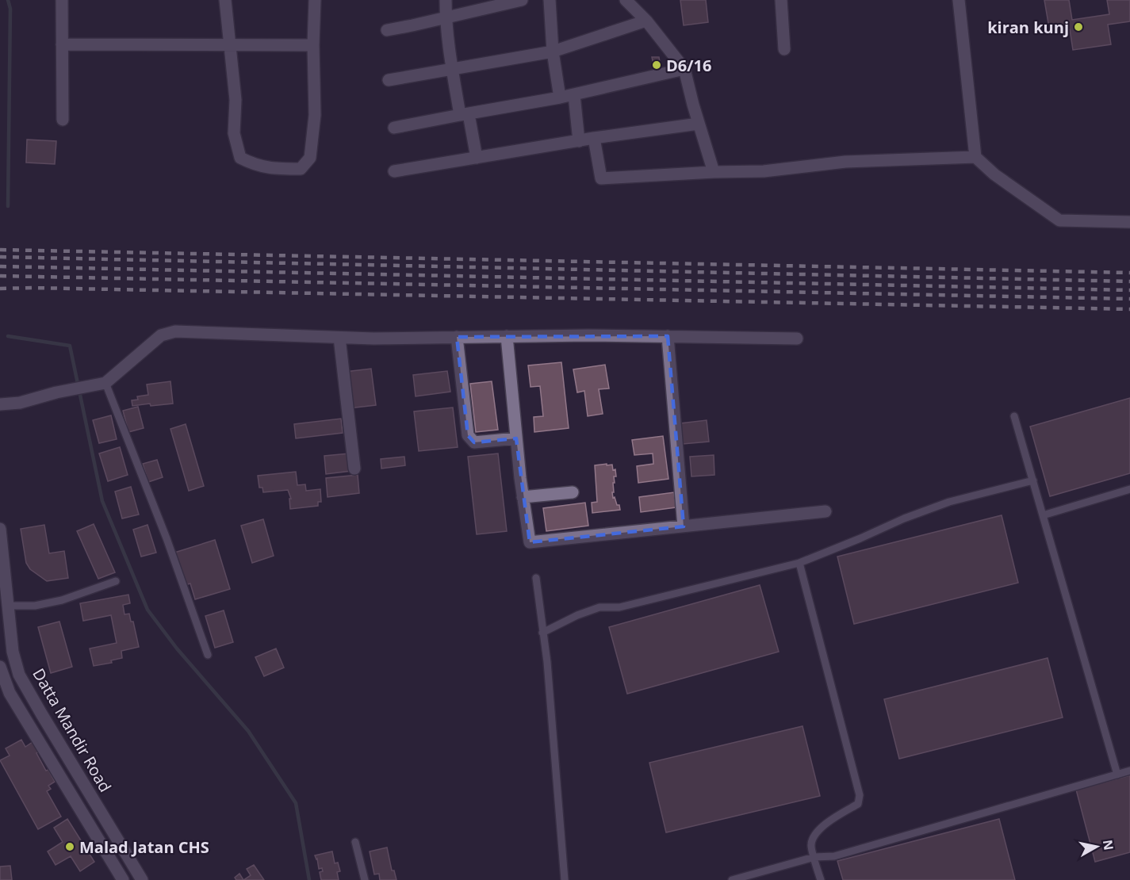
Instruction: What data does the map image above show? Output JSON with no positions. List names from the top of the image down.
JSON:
{
  "streets": {
    "street": ["Datta Mandir Road"]
  },
  "places": ["kiran kunj", "D6/16", "Malad Jatan CHS"],
  "north": "right"
}
